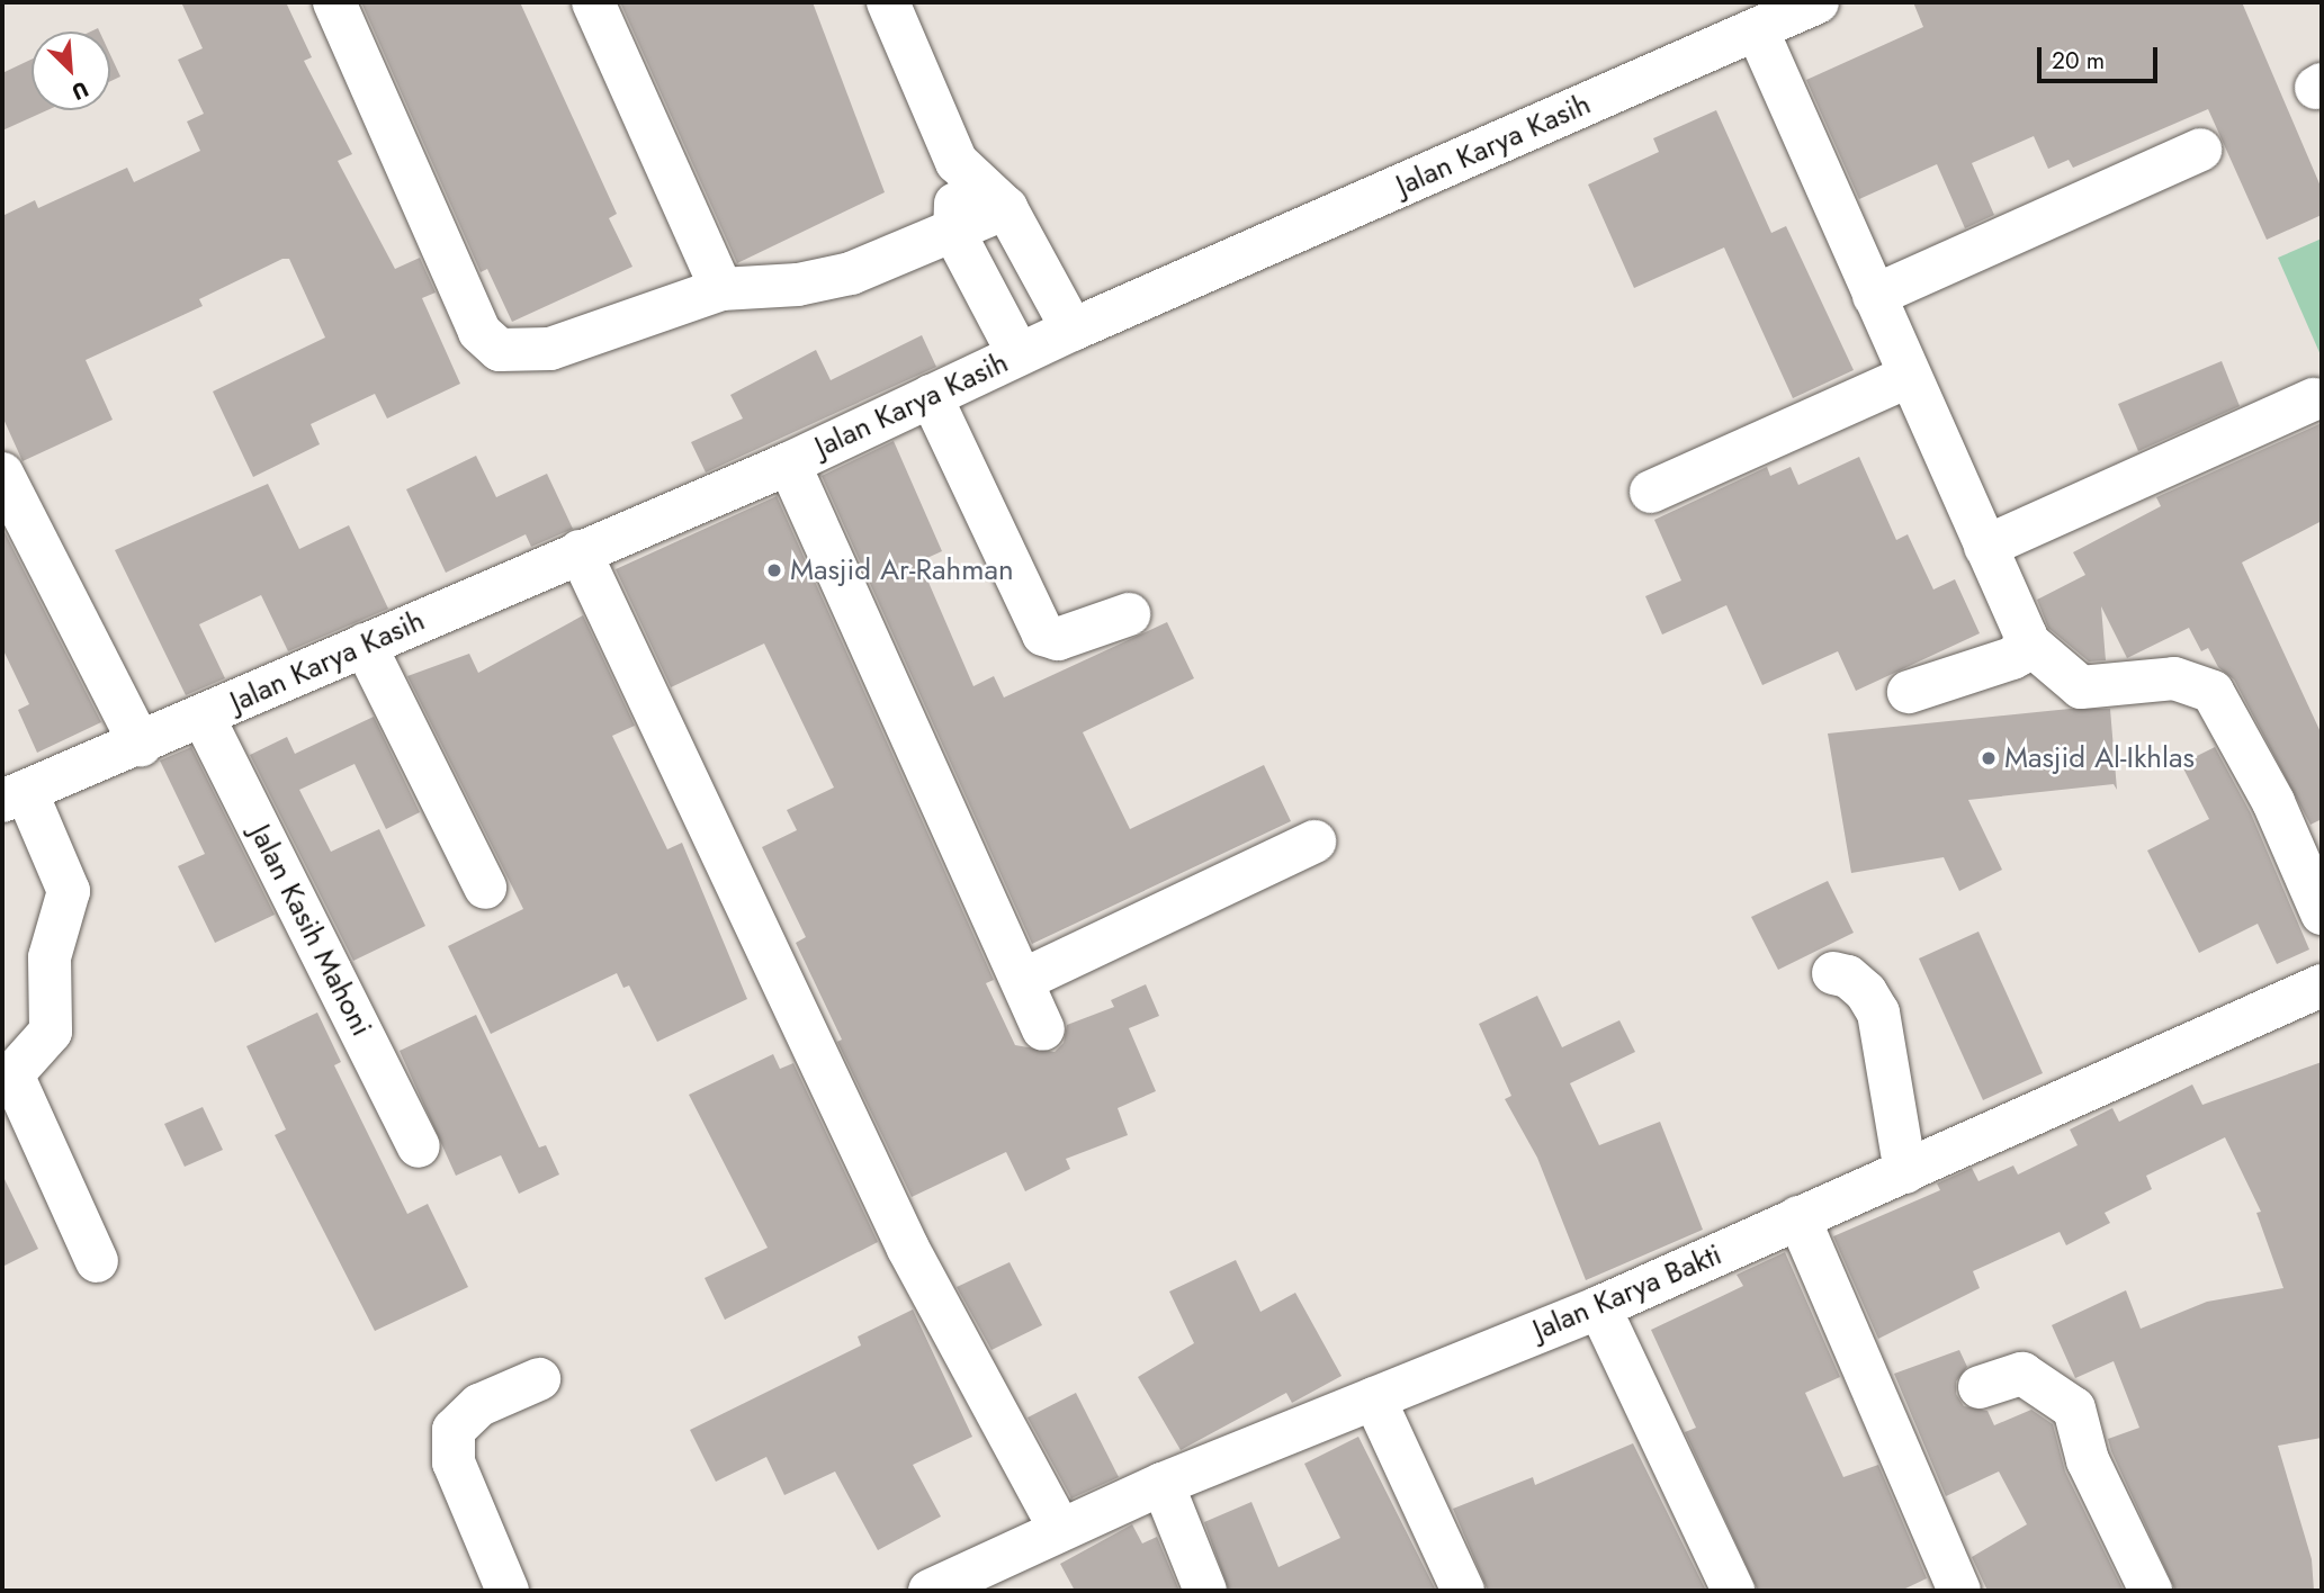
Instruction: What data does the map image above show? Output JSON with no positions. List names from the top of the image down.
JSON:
{
  "streets": {
    "street": ["Jalan Karya Kasih", "Jalan Kasih Mahoni", "Jalan Karya Bakti"]
  },
  "crossings": [
    ["Jalan Karya Kasih", "Jalan Kasih Mahoni"]
  ],
  "places": ["Masjid Ar-Rahman", "Masjid Al-Ikhlas"],
  "scale_bar": "20 m",
  "north": "bottom right"
}
